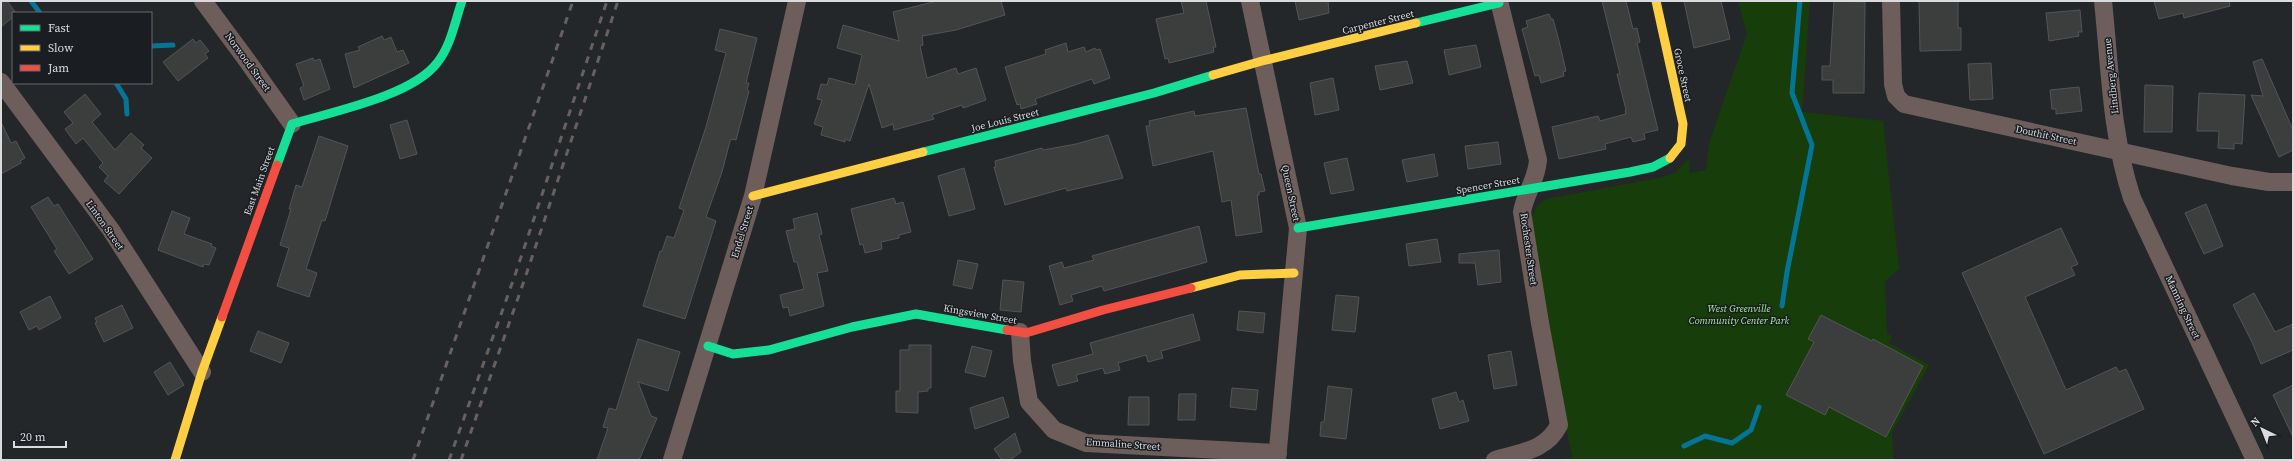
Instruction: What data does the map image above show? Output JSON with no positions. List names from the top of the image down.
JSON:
{
  "streets": {
    "street": [
      "Carpenter Street",
      "Norwood Street",
      "Groce Street",
      "Lindberg Avenue",
      "Joe Louis Street",
      "Douthit Street",
      "East Main Street",
      "Spencer Street",
      "Queen Street",
      "Linton Street",
      "Endel Street",
      "Rochester Street",
      "Manning Street",
      "Kingsview Street",
      "Emmaline Street"
    ]
  },
  "crossings": [
    ["Carpenter Street", "Joe Louis Street"],
    ["Carpenter Street", "Queen Street"],
    ["Carpenter Street", "Rochester Street"],
    ["Norwood Street", "East Main Street"],
    ["Groce Street", "Spencer Street"],
    ["Lindberg Avenue", "Douthit Street"],
    ["Lindberg Avenue", "Manning Street"],
    ["Joe Louis Street", "Queen Street"],
    ["Joe Louis Street", "Endel Street"],
    ["Douthit Street", "Manning Street"],
    ["East Main Street", "Linton Street"],
    ["Spencer Street", "Queen Street"],
    ["Spencer Street", "Rochester Street"],
    ["Queen Street", "Kingsview Street"],
    ["Queen Street", "Emmaline Street"],
    ["Endel Street", "Kingsview Street"],
    ["Kingsview Street", "Emmaline Street"]
  ],
  "parks": ["West Greenville Community Center Park"],
  "legend": ["Fast", "Slow", "Jam"],
  "scale_bar": "20 m",
  "north": "top left"
}
